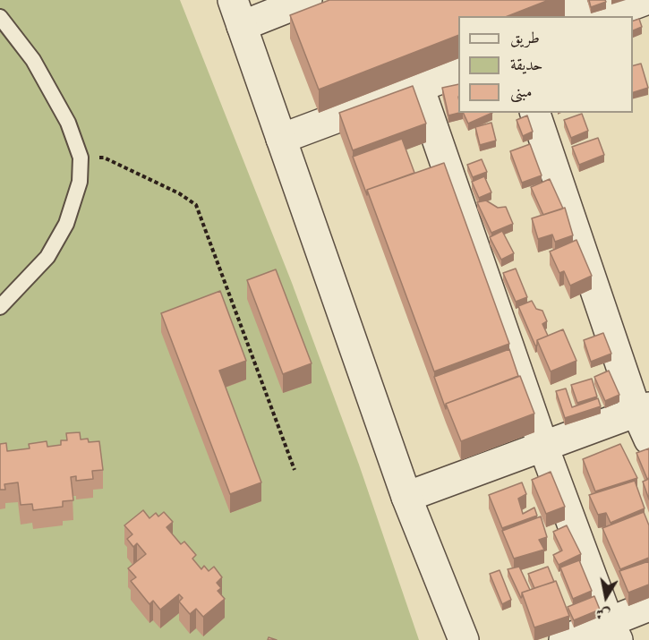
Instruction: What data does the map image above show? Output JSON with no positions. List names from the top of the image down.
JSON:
{
  "legend": ["طريق", "حديقة", "مبنى"],
  "north": "bottom"
}
